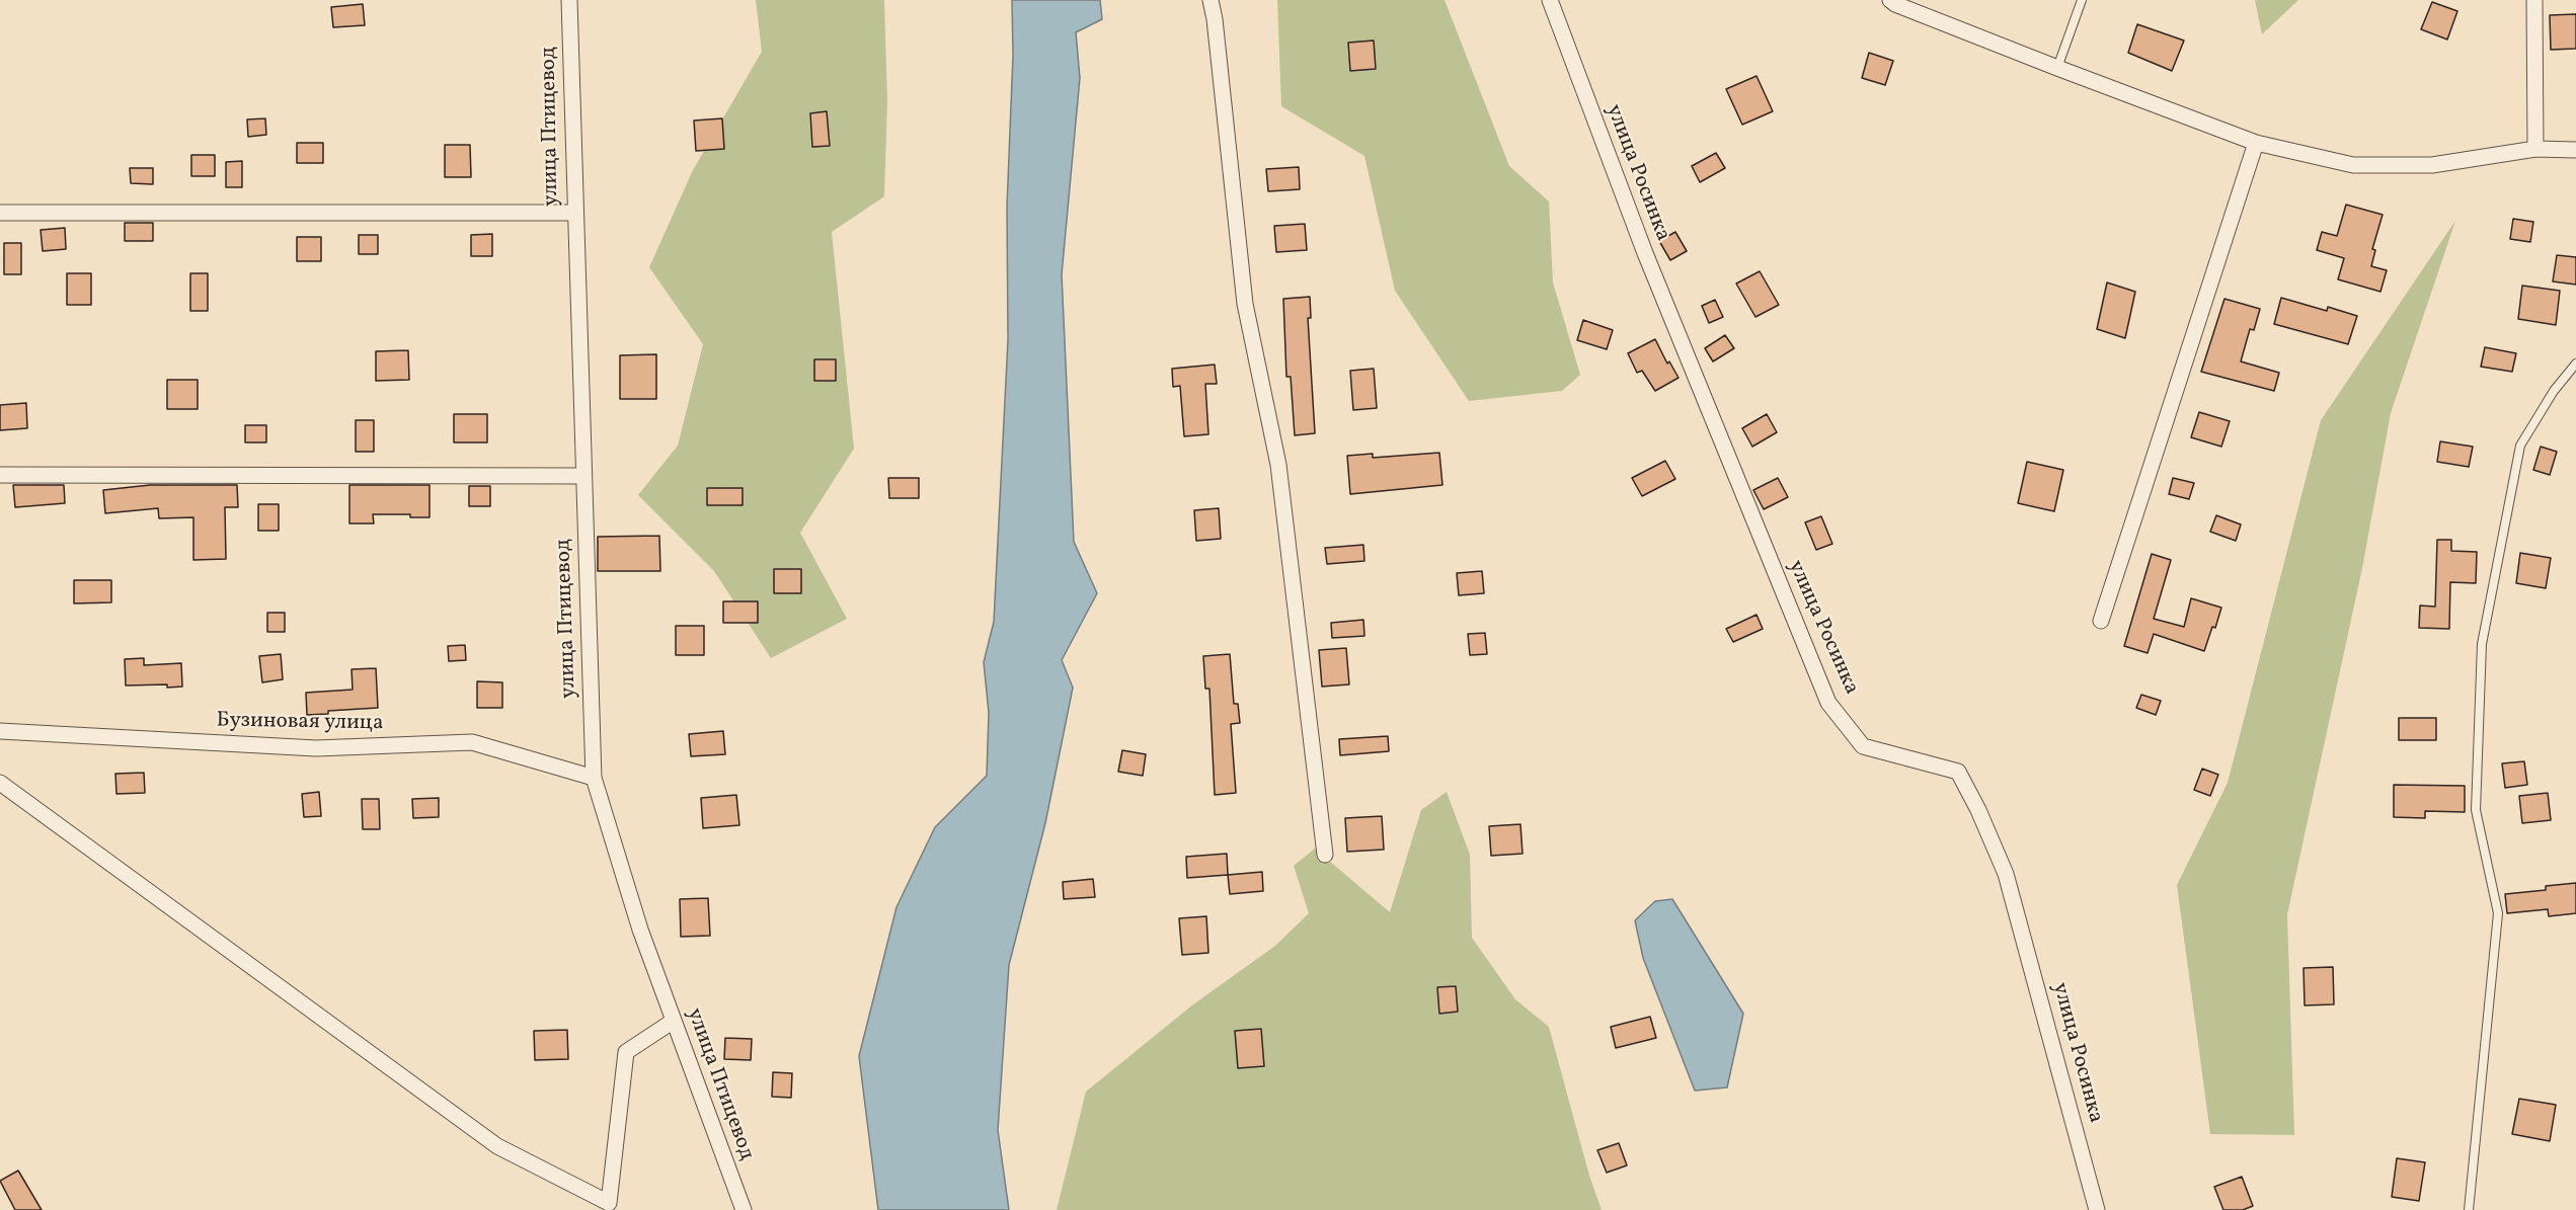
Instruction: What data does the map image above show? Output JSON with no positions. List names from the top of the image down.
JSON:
{
  "streets": {
    "street": ["улица Птицевод", "улица Росинка", "Бузиновая улица"]
  },
  "crossings": [
    ["улица Птицевод", "Бузиновая улица"]
  ]
}
